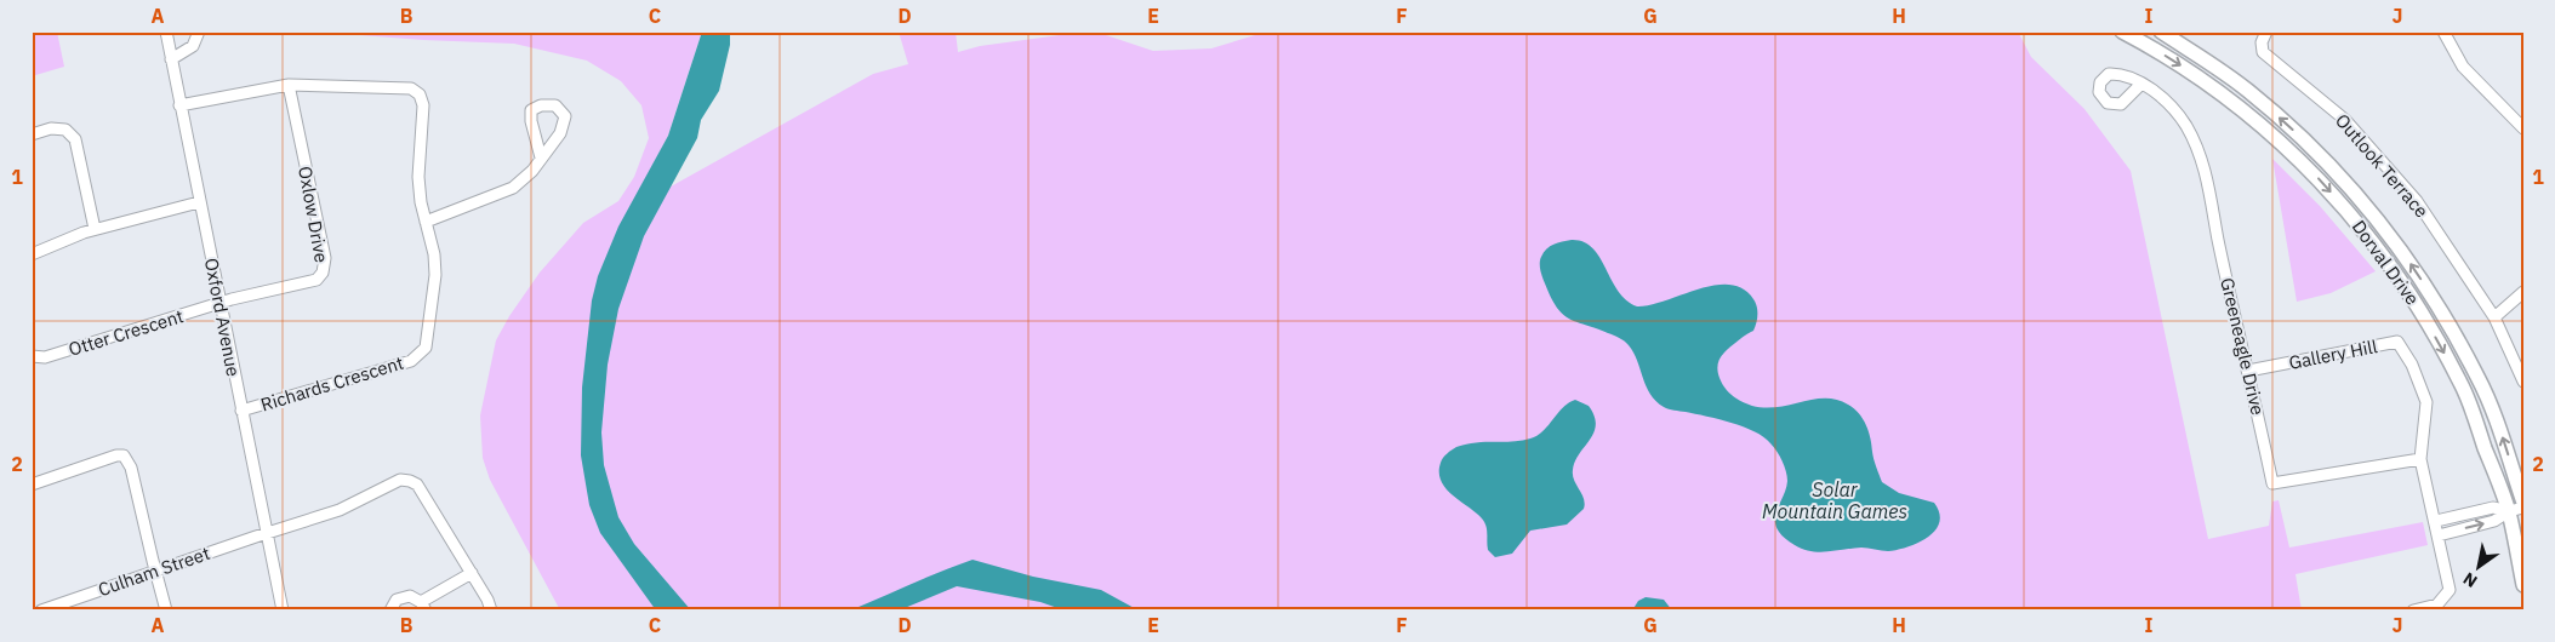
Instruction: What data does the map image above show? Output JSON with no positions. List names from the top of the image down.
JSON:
{
  "streets": {
    "main road": ["Dorval Drive"],
    "street": [
      "Outlook Terrace",
      "Oxlow Drive",
      "Oxford Avenue",
      "Otter Crescent",
      "Greeneagle Drive",
      "Gallery Hill",
      "Richards Crescent",
      "Culham Street"
    ]
  },
  "crossings": [
    ["Oxlow Drive", "Oxford Avenue"],
    ["Oxlow Drive", "Otter Crescent"],
    ["Oxlow Drive", "Richards Crescent"],
    ["Oxford Avenue", "Otter Crescent"],
    ["Oxford Avenue", "Richards Crescent"],
    ["Oxford Avenue", "Culham Street"],
    ["Greeneagle Drive", "Gallery Hill"]
  ],
  "water": ["Solar Mountain Games"],
  "north": "bottom left",
  "grid": {
    "columns": [
      "A",
      "B",
      "C",
      "D",
      "E",
      "F",
      "G",
      "H",
      "I",
      "J"
    ],
    "rows": ["1", "2"]
  }
}
